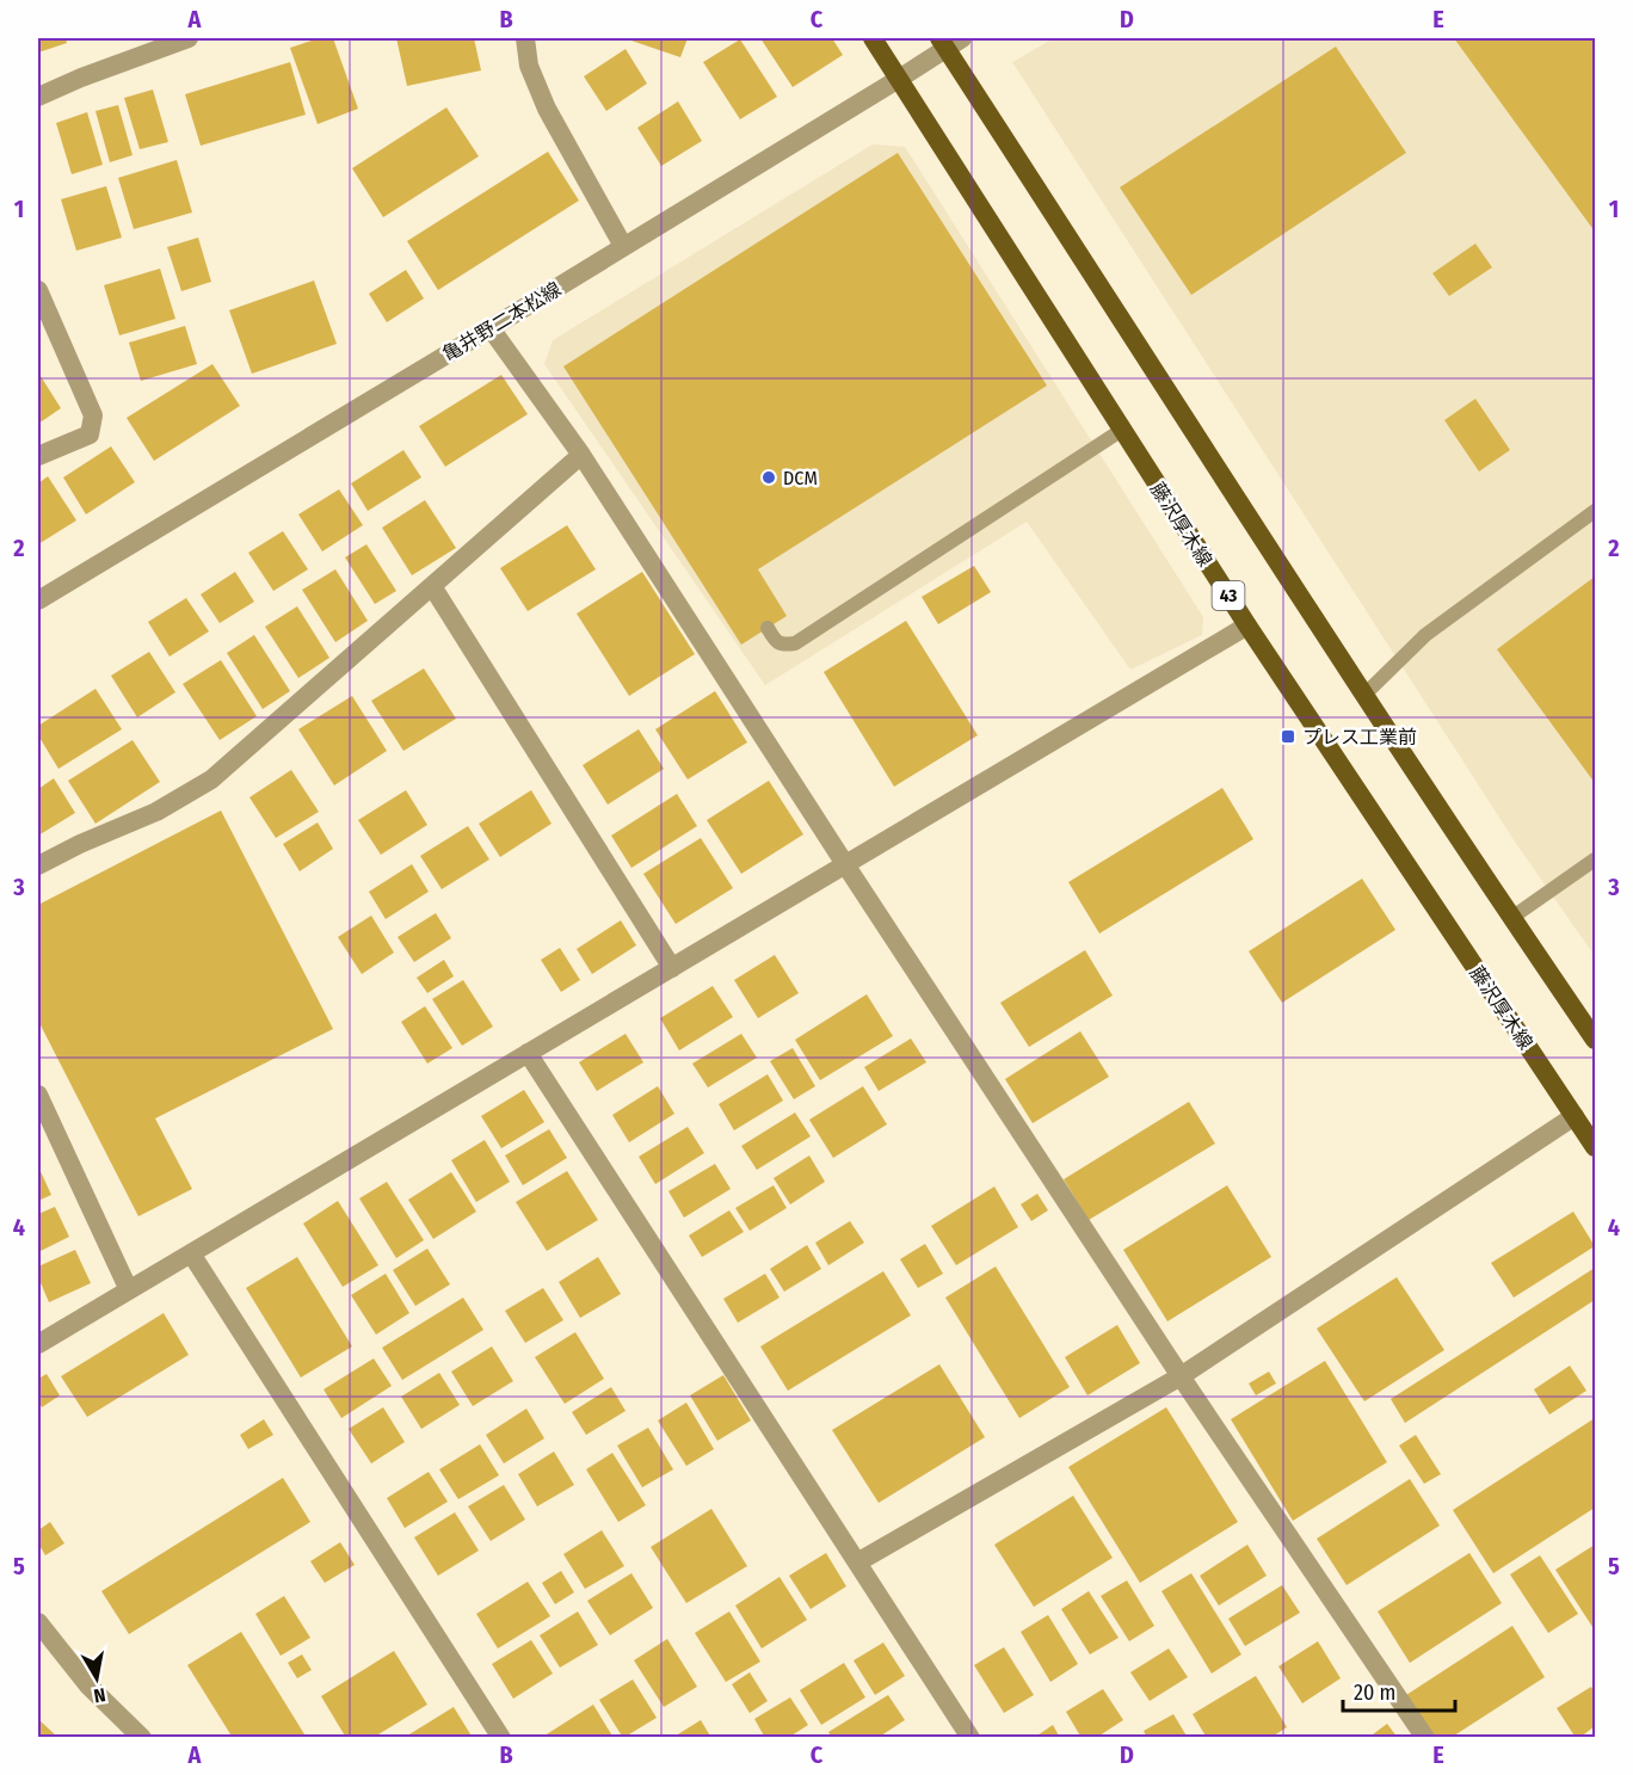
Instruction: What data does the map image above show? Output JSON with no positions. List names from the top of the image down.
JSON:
{
  "streets": {
    "main road": ["藤沢厚木線", "43"],
    "street": ["亀井野二本松線"]
  },
  "crossings": [
    ["亀井野二本松線", "藤沢厚木線"]
  ],
  "places": {
    "other": ["DCM"],
    "transit": ["プレス工業前"]
  },
  "scale_bar": "20 m",
  "north": "bottom",
  "grid": {
    "columns": [
      "A",
      "B",
      "C",
      "D",
      "E"
    ],
    "rows": [
      "1",
      "2",
      "3",
      "4",
      "5"
    ]
  }
}
